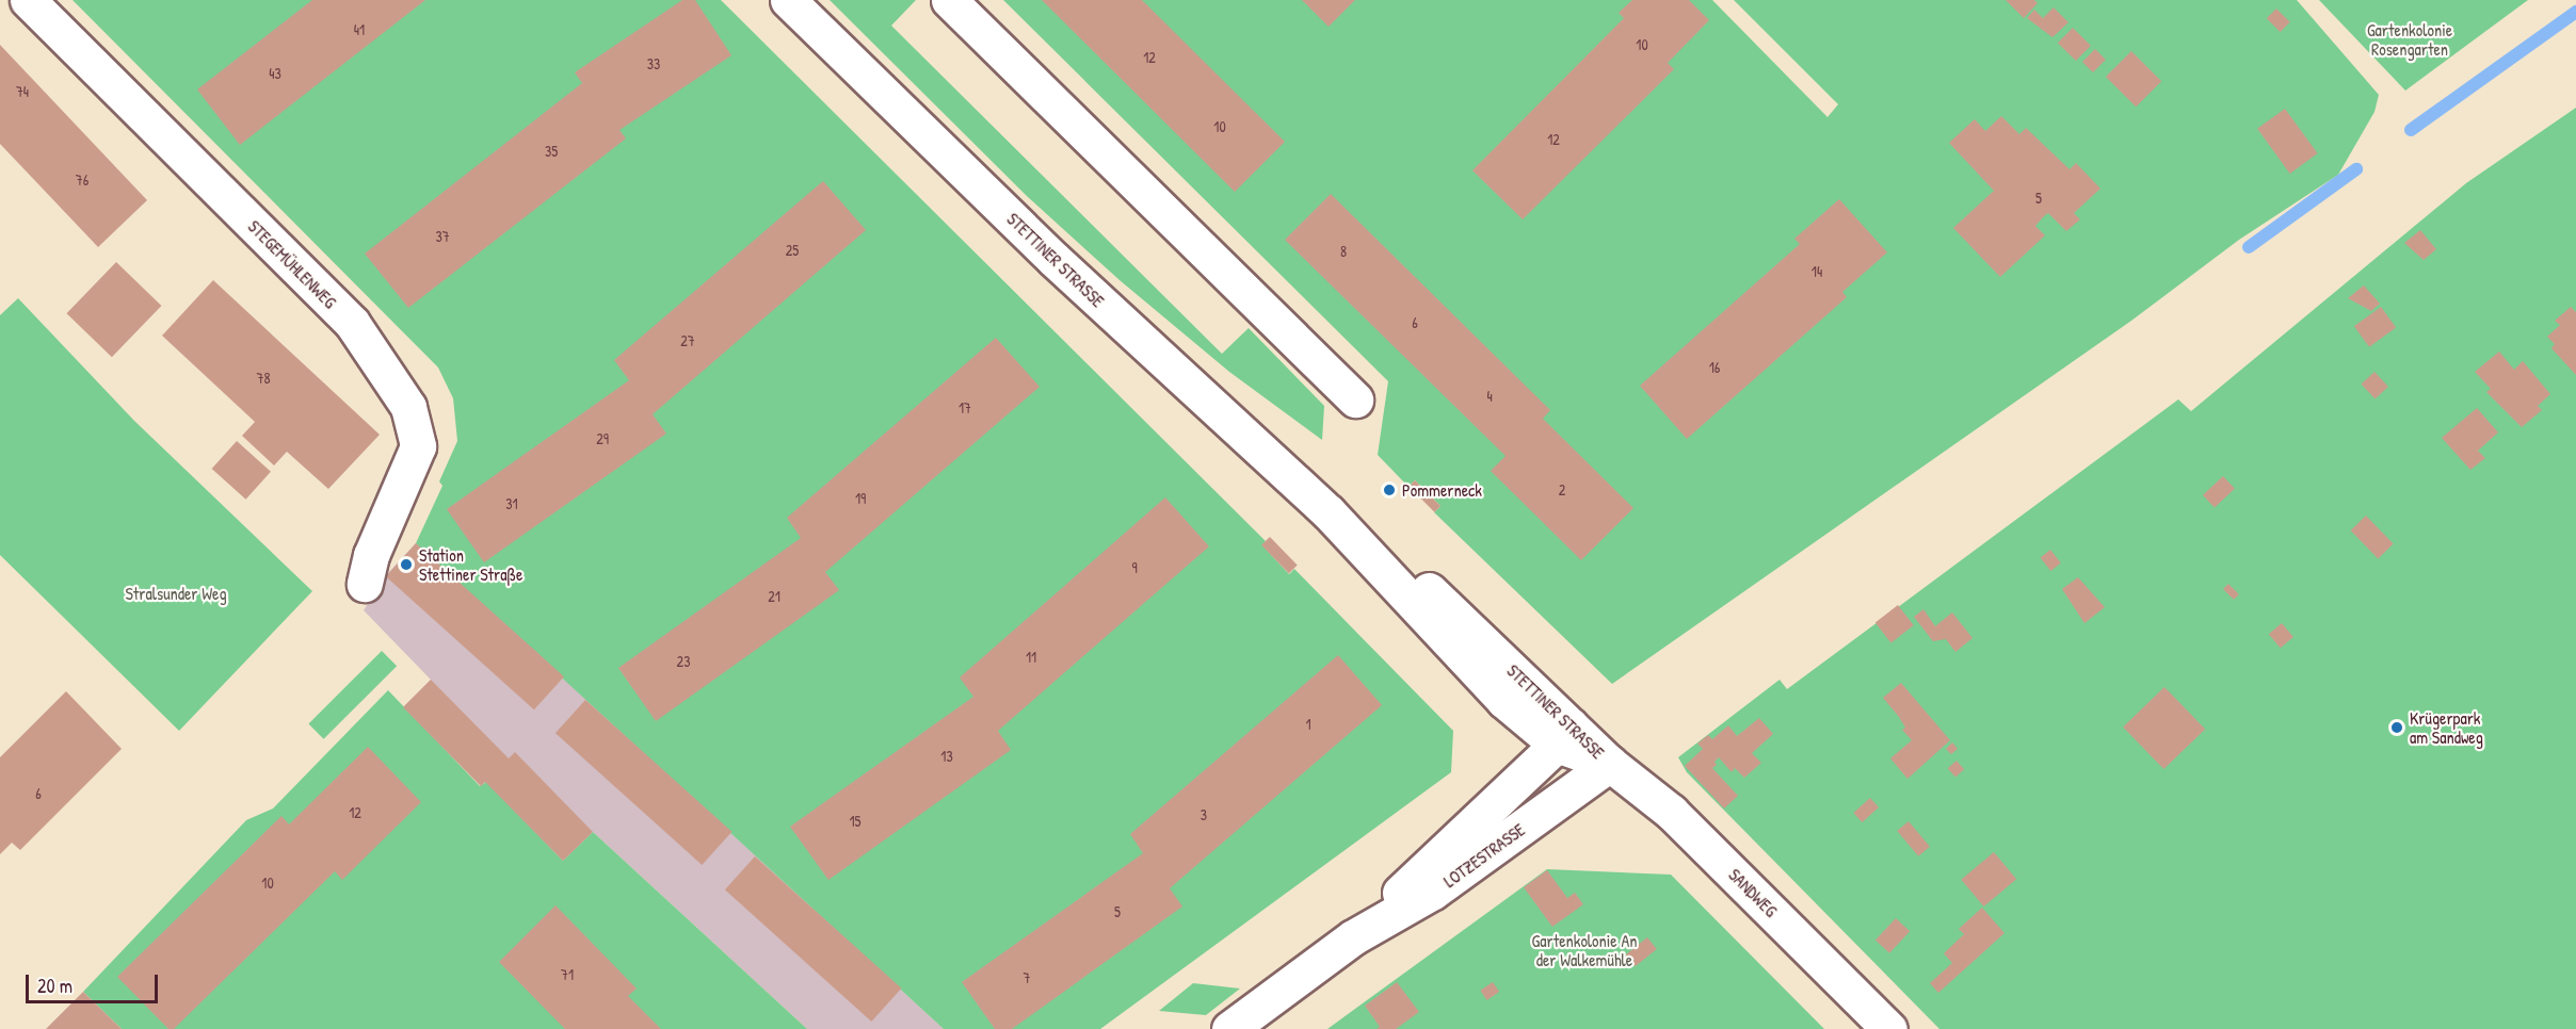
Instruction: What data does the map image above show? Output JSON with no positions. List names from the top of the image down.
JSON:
{
  "streets": {
    "street": [
      "STETTINER STRASSE",
      "STEGEMÜHLENWEG",
      "LOTZESTRASSE",
      "SANDWEG"
    ]
  },
  "crossings": [
    ["STETTINER STRASSE", "LOTZESTRASSE"],
    ["STETTINER STRASSE", "SANDWEG"],
    ["LOTZESTRASSE", "SANDWEG"]
  ],
  "parks": ["Gartenkolonie Rosengarten", "Stralsunder Weg", "Gartenkolonie An der Walkemühle"],
  "places": ["Pommerneck", "Station Stettiner Straße", "Krügerpark am Sandweg"],
  "house_numbers": [
    "41",
    "10",
    "12",
    "33",
    "43",
    "74",
    "10",
    "12",
    "35",
    "76",
    "5",
    "37",
    "25",
    "8",
    "14",
    "6",
    "27",
    "16",
    "78",
    "4",
    "17",
    "29",
    "2",
    "19",
    "31",
    "9",
    "21",
    "11",
    "23",
    "1",
    "13",
    "6",
    "12",
    "3",
    "15",
    "10",
    "5",
    "71",
    "7"
  ],
  "scale_bar": "20 m"
}
